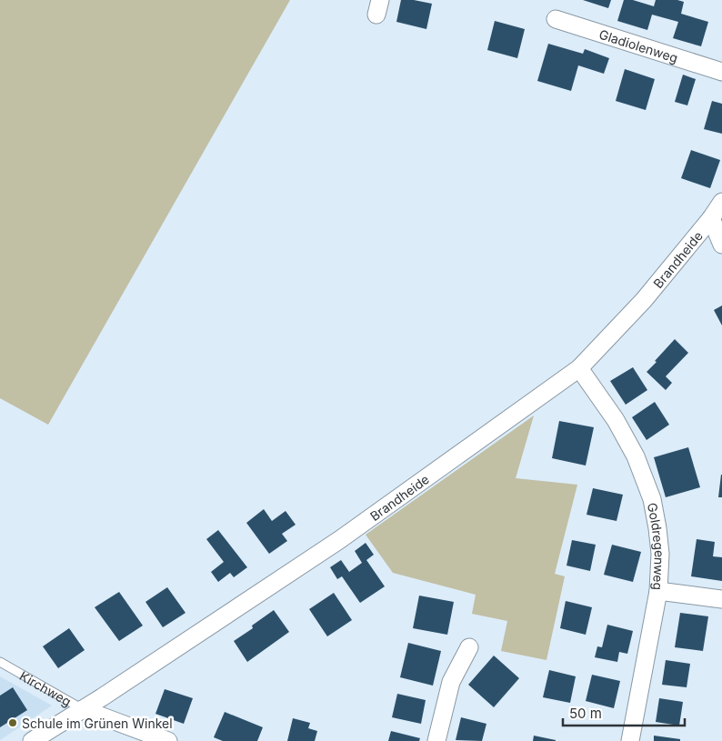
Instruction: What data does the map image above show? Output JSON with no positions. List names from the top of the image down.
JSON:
{
  "streets": {
    "street": [
      "Gladiolenweg",
      "Brandheide",
      "Goldregenweg",
      "Kirchweg"
    ]
  },
  "crossings": [
    ["Brandheide", "Goldregenweg"],
    ["Brandheide", "Kirchweg"]
  ],
  "places": ["Schule im Grünen Winkel"],
  "scale_bar": "50 m"
}
